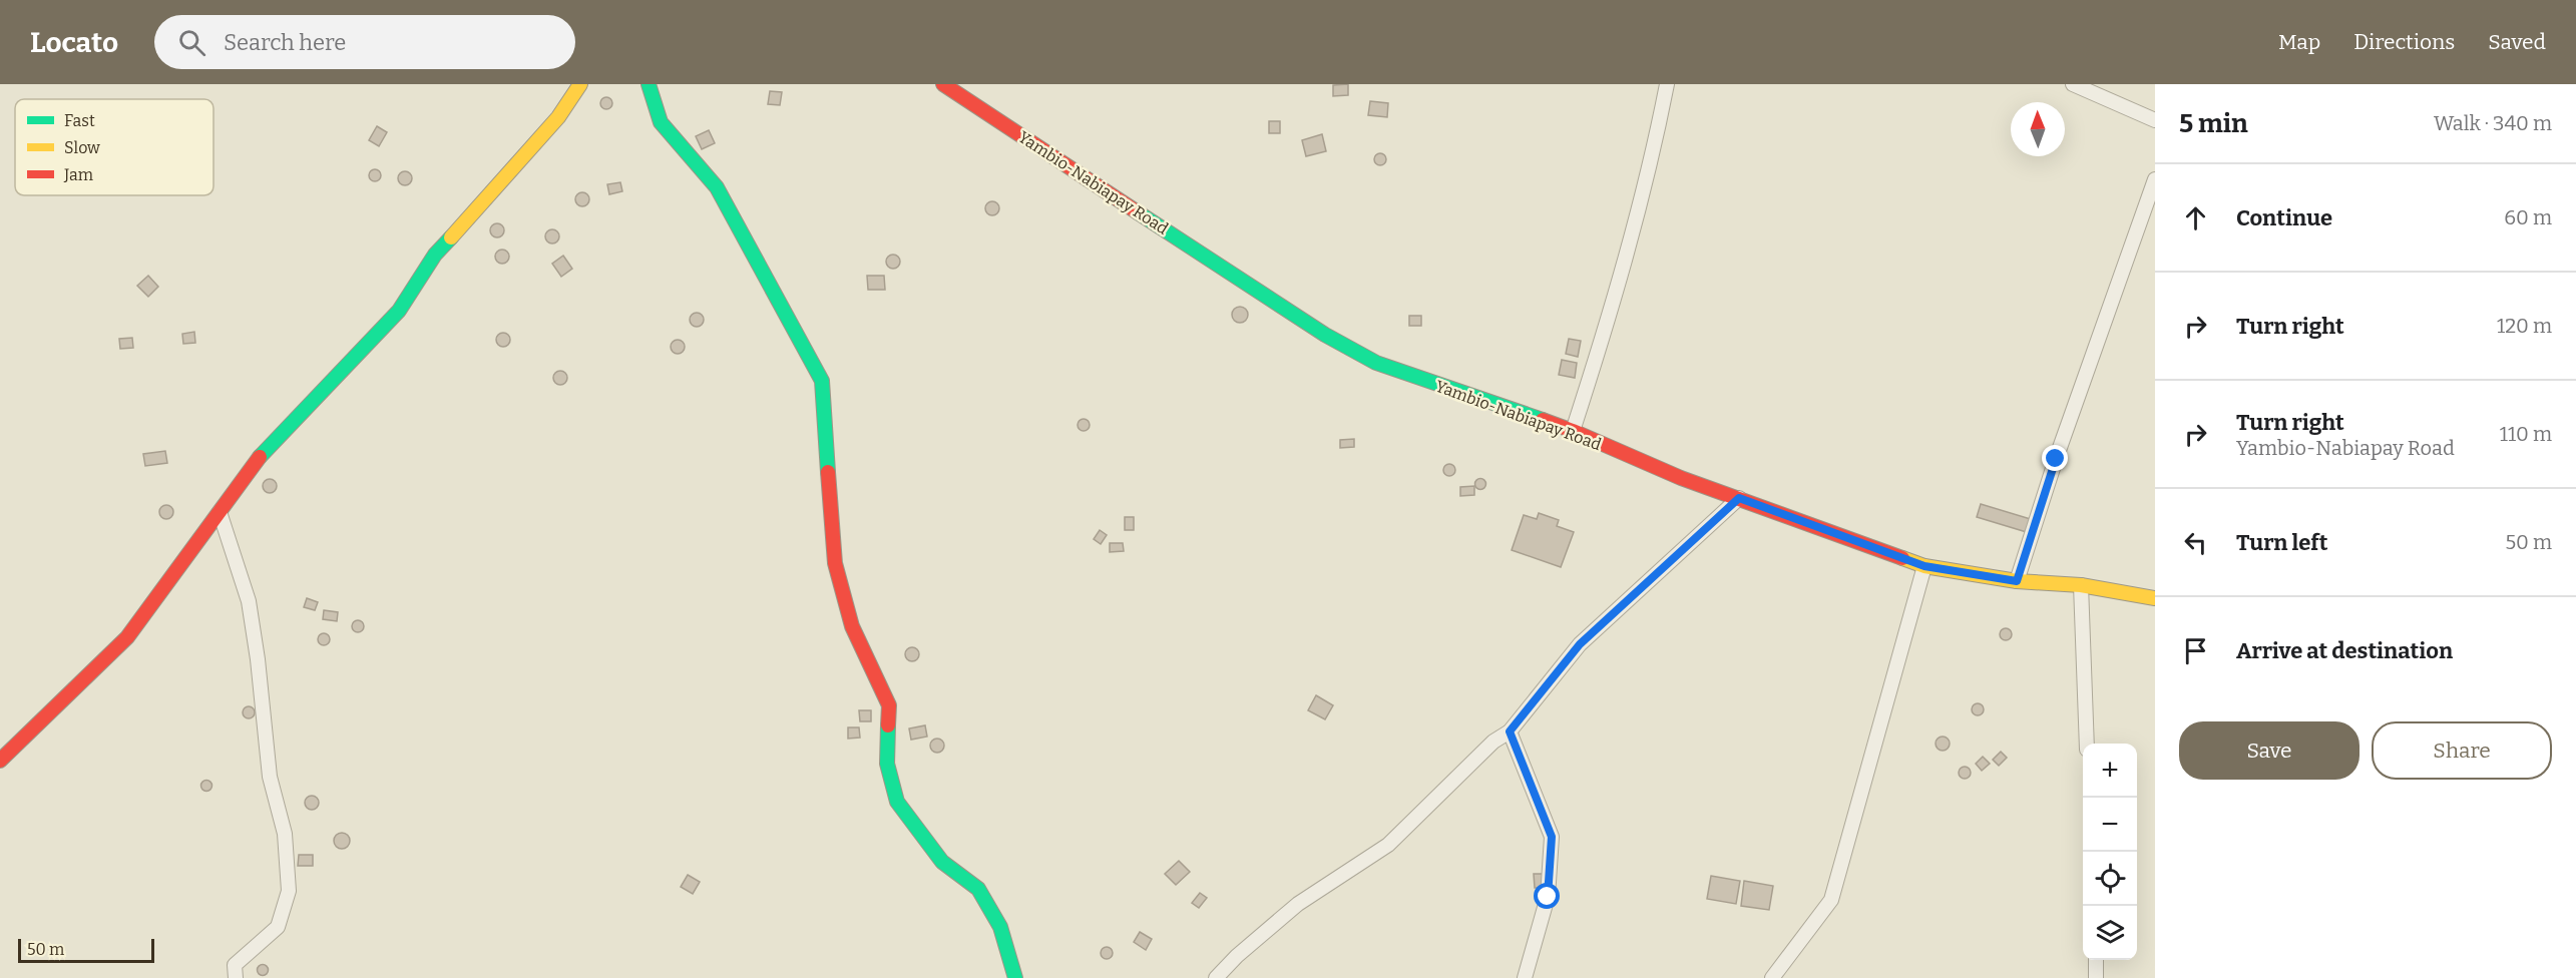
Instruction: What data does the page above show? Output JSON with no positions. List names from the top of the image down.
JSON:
{
  "streets": {
    "street": ["Yambio-Nabiapay Road"]
  },
  "legend": ["Fast", "Slow", "Jam"],
  "scale_bar": "50 m",
  "north": "top",
  "page": {
    "header": "Locato",
    "search": "Search here",
    "nav": ["Map", "Directions", "Saved"],
    "heading": ["5 min", "Walk · 340 m"],
    "list": [
      ["Continue", "60 m"],
      ["Turn right", "120 m"],
      ["Turn right", "Yambio-Nabiapay Road", "110 m"],
      ["Turn left", "50 m"],
      "Arrive at destination"
    ],
    "buttons": ["Save", "Share"],
    "map_buttons": ["+", "−"],
    "scale": "50 m"
  }
}
